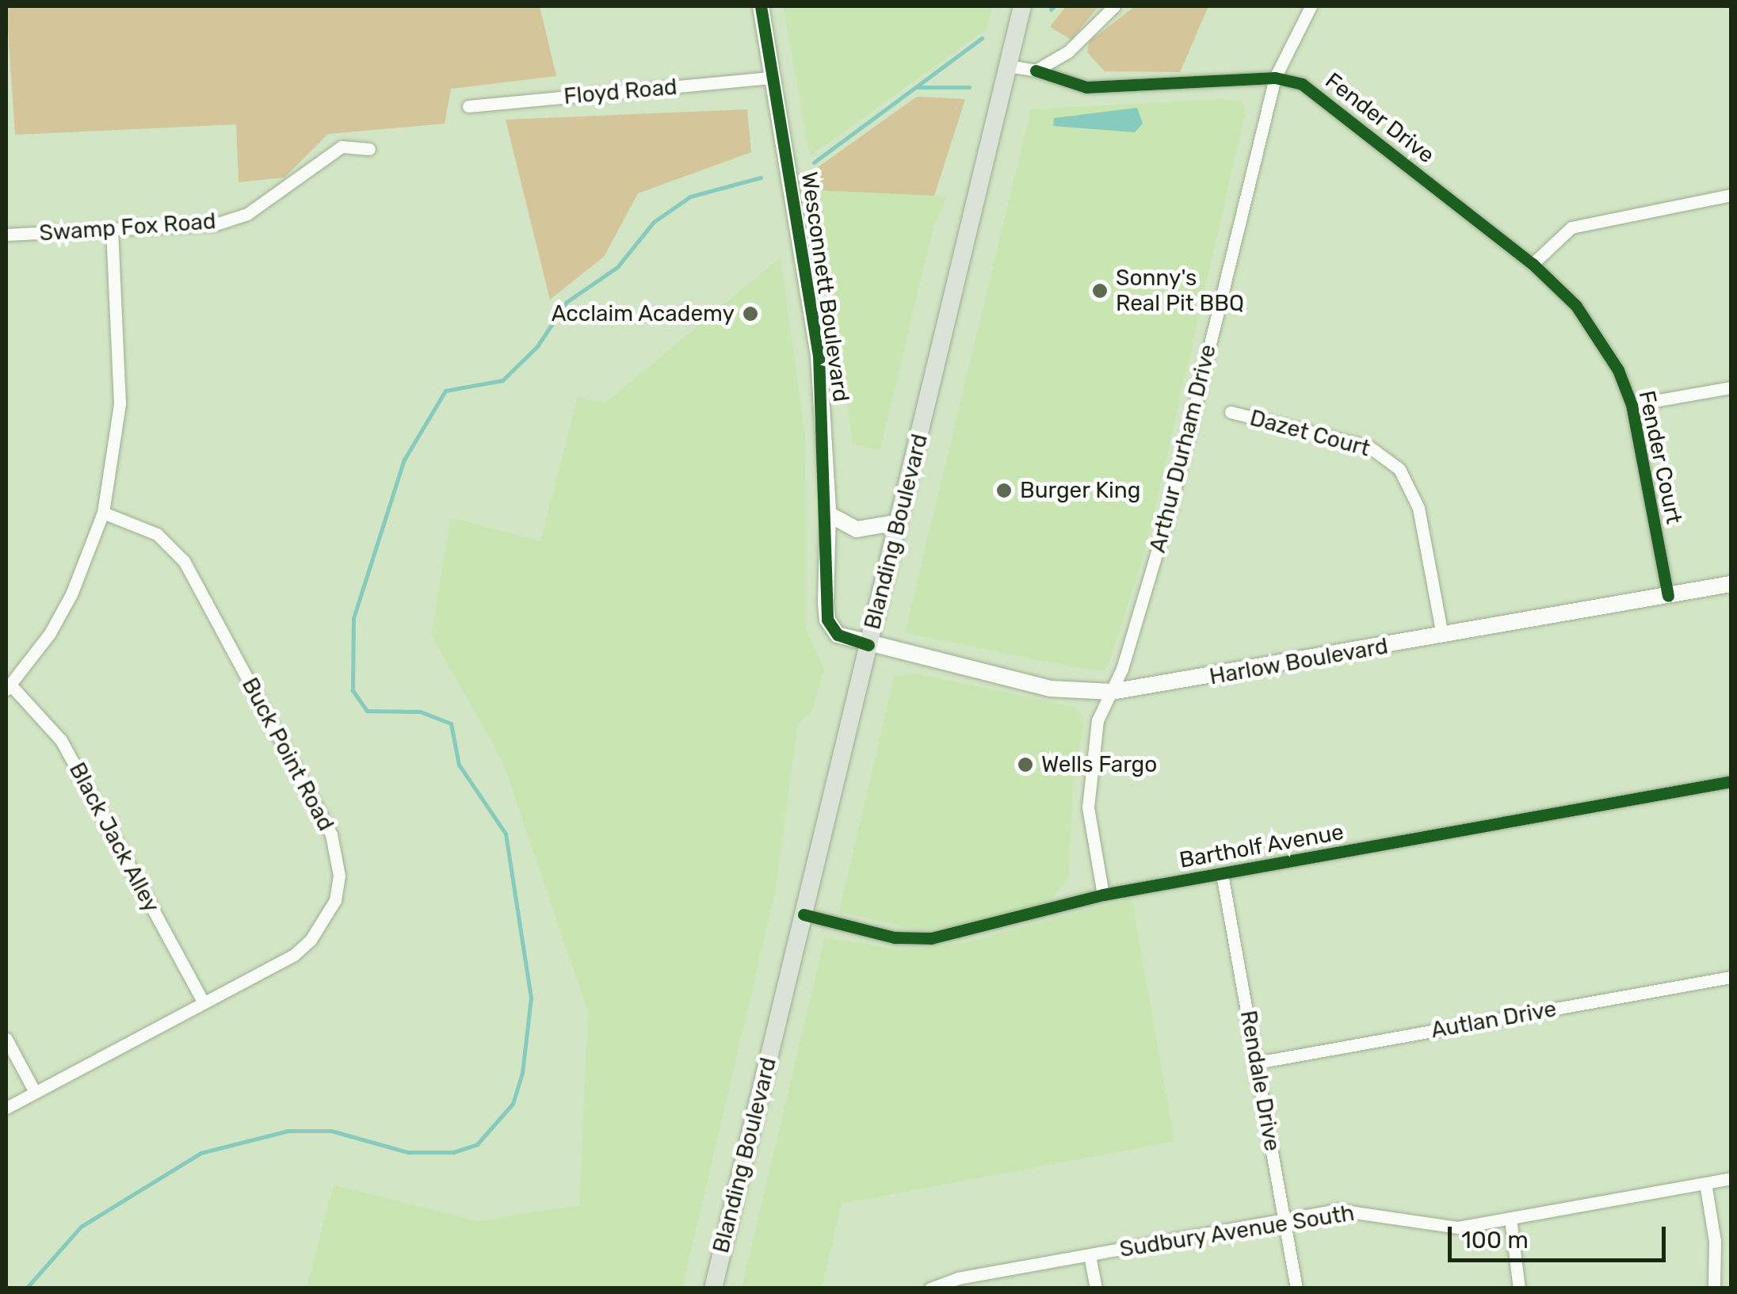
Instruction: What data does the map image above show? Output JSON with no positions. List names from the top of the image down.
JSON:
{
  "streets": {
    "main road": ["Blanding Boulevard"],
    "street": [
      "Floyd Road",
      "Fender Drive",
      "Swamp Fox Road",
      "Wesconnett Boulevard",
      "Dazet Court",
      "Arthur Durham Drive",
      "Fender Court",
      "Harlow Boulevard",
      "Buck Point Road",
      "Black Jack Alley",
      "Bartholf Avenue",
      "Autlan Drive",
      "Rendale Drive",
      "Sudbury Avenue South"
    ]
  },
  "crossings": [
    ["Floyd Road", "Wesconnett Boulevard"],
    ["Fender Drive", "Arthur Durham Drive"],
    ["Fender Drive", "Fender Court"],
    ["Fender Drive", "Blanding Boulevard"],
    ["Wesconnett Boulevard", "Blanding Boulevard"],
    ["Wesconnett Boulevard", "Harlow Boulevard"],
    ["Dazet Court", "Harlow Boulevard"],
    ["Arthur Durham Drive", "Harlow Boulevard"],
    ["Arthur Durham Drive", "Bartholf Avenue"],
    ["Fender Court", "Harlow Boulevard"],
    ["Blanding Boulevard", "Harlow Boulevard"],
    ["Blanding Boulevard", "Bartholf Avenue"],
    ["Buck Point Road", "Black Jack Alley"],
    ["Bartholf Avenue", "Rendale Drive"],
    ["Autlan Drive", "Rendale Drive"],
    ["Rendale Drive", "Sudbury Avenue South"]
  ],
  "places": [
    "Sonny's Real Pit BBQ",
    "Acclaim Academy",
    "Burger King",
    "Wells Fargo"
  ],
  "scale_bar": "100 m"
}
